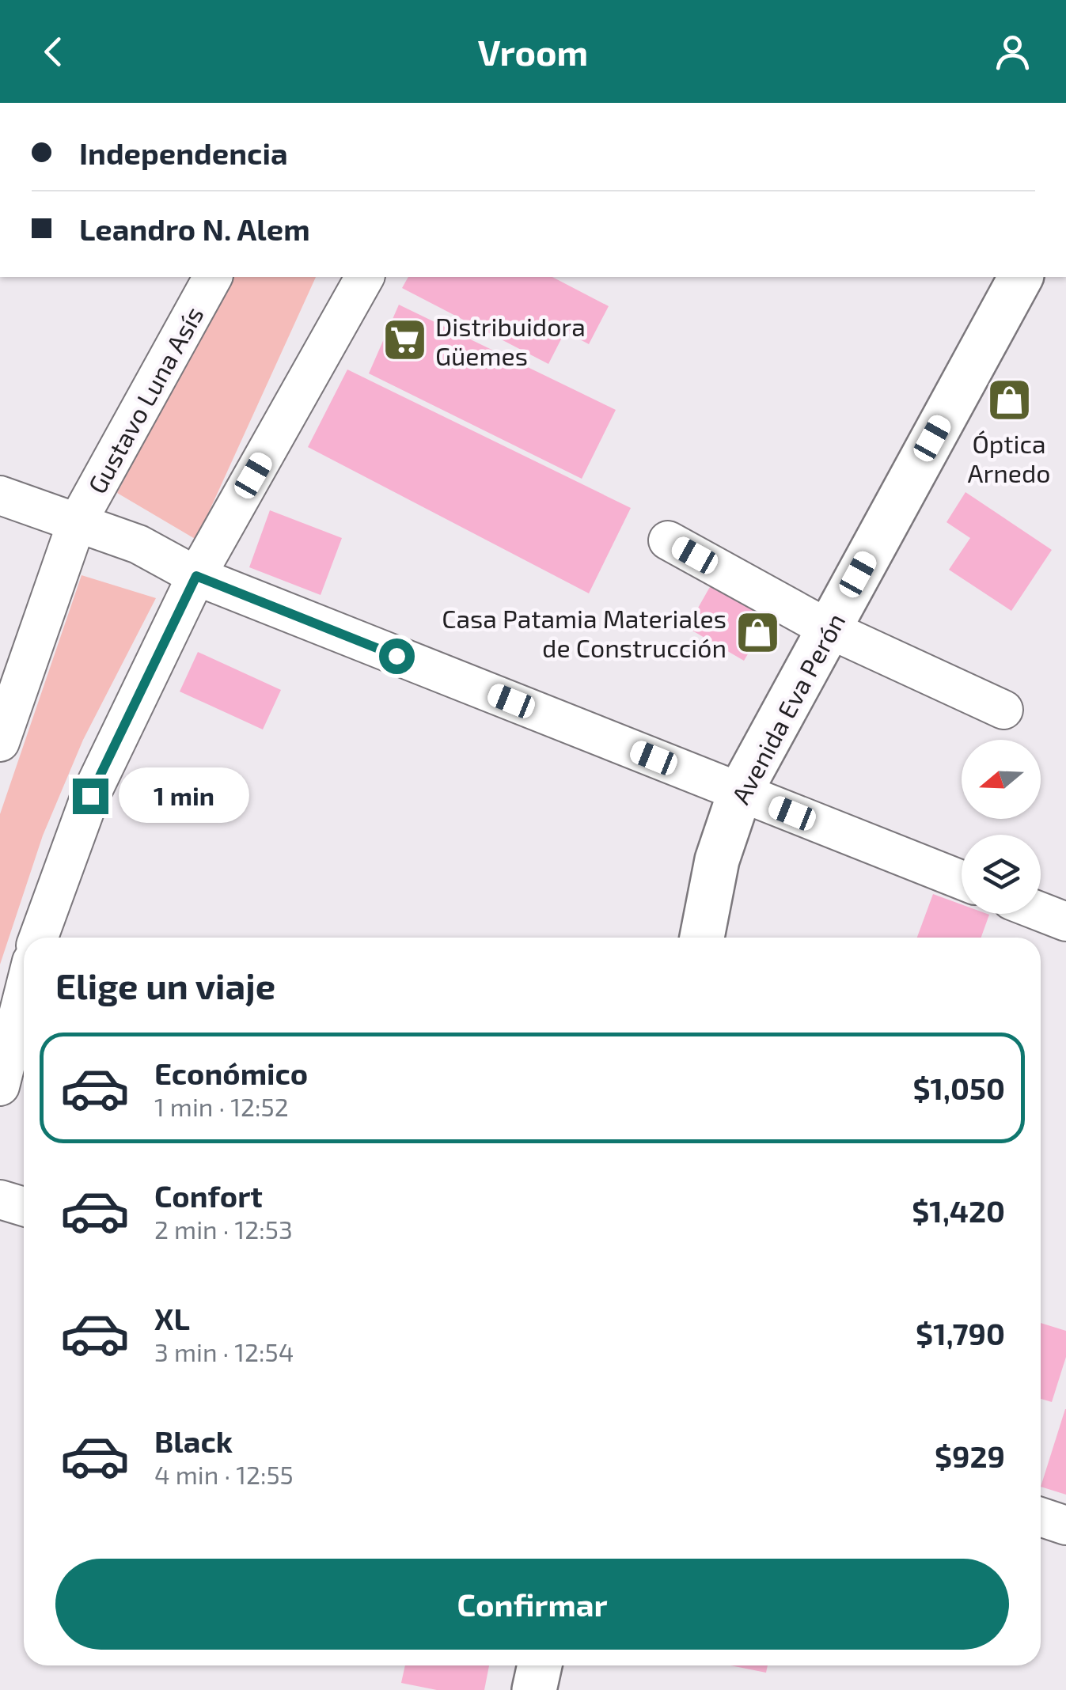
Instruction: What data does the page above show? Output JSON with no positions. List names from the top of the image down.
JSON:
{
  "streets": {
    "main road": ["Avenida Eva Perón"],
    "street": ["Gustavo Luna Asís"]
  },
  "places": {
    "supermarket": ["Distribuidora Güemes"],
    "shop": ["Óptica Arnedo", "Casa Patamia Materiales de Construcción"]
  },
  "north": "left",
  "page": {
    "header": "Vroom",
    "banner": ["Independencia", "Leandro N. Alem"],
    "bubble": "1 min",
    "heading": "Elige un viaje",
    "list": [
      {
        "name": "Económico",
        "note": "1 min · 12:52",
        "value": "$1,050"
      },
      {
        "name": "Confort",
        "note": "2 min · 12:53",
        "value": "$1,420"
      },
      {
        "name": "XL",
        "note": "3 min · 12:54",
        "value": "$1,790"
      },
      {
        "name": "Black",
        "note": "4 min · 12:55",
        "value": "$929"
      }
    ],
    "buttons": "Confirmar"
  }
}
